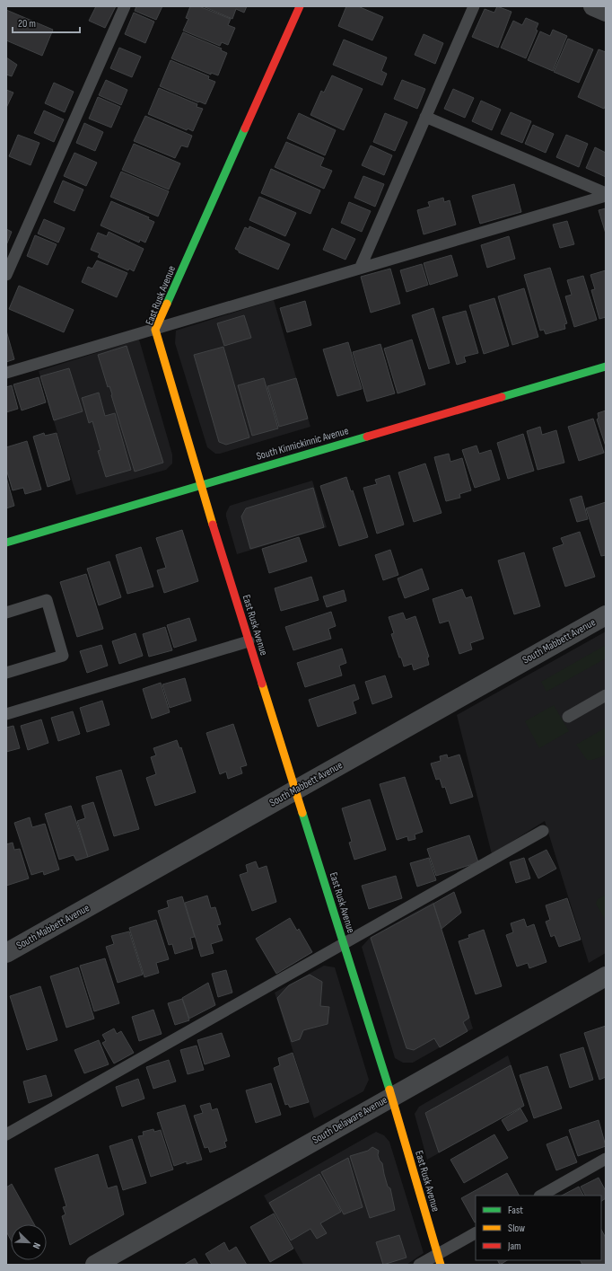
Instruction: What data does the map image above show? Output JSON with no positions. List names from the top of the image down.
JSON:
{
  "streets": {
    "street": [
      "East Rusk Avenue",
      "South Kinnickinnic Avenue",
      "South Mabbett Avenue",
      "South Delaware Avenue"
    ]
  },
  "crossings": [
    ["East Rusk Avenue", "South Kinnickinnic Avenue"],
    ["East Rusk Avenue", "South Mabbett Avenue"],
    ["East Rusk Avenue", "South Delaware Avenue"]
  ],
  "legend": ["Fast", "Slow", "Jam"],
  "scale_bar": "20 m",
  "north": "bottom right"
}
